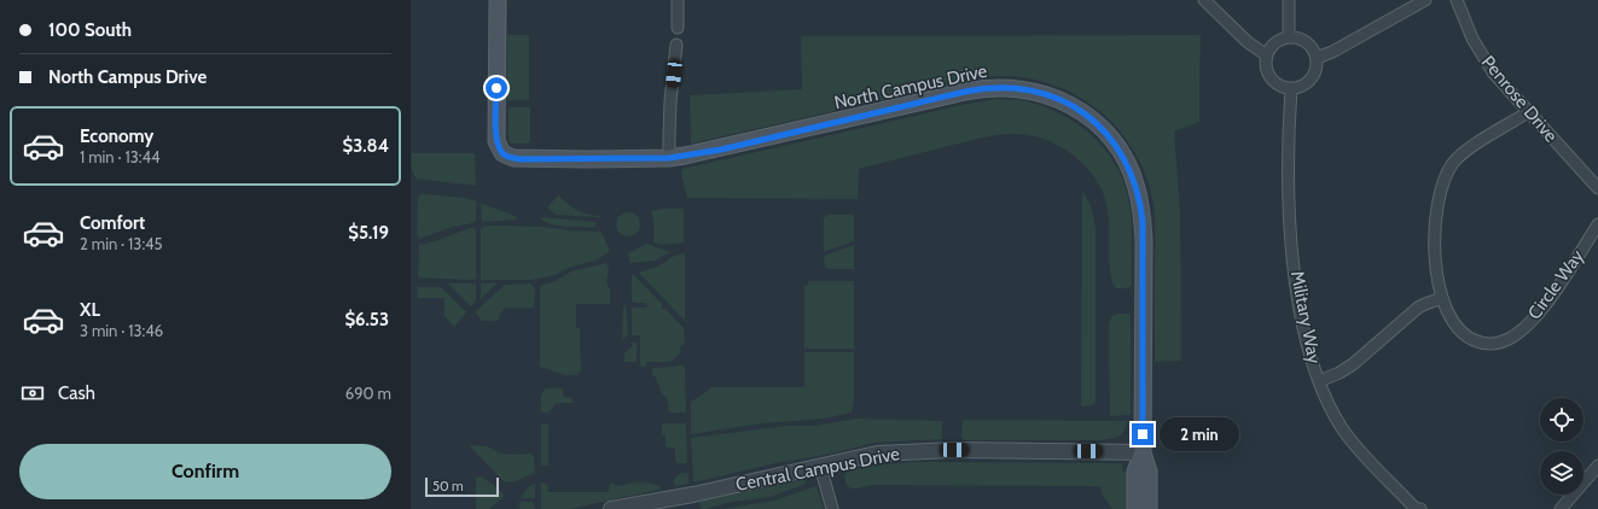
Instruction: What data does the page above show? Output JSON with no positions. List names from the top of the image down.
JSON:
{
  "streets": {
    "main road": ["North Campus Drive"],
    "street": [
      "Penrose Drive",
      "Circle Way",
      "Military Way",
      "Central Campus Drive"
    ]
  },
  "crossings": [
    ["North Campus Drive", "Central Campus Drive"],
    ["Penrose Drive", "Circle Way"]
  ],
  "scale_bar": "50 m",
  "page": {
    "banner": ["100 South", "North Campus Drive"],
    "list": [
      {
        "name": "Economy",
        "note": "1 min · 13:44",
        "value": "$3.84"
      },
      {
        "name": "Comfort",
        "note": "2 min · 13:45",
        "value": "$5.19"
      },
      {
        "name": "XL",
        "note": "3 min · 13:46",
        "value": "$6.53"
      }
    ],
    "pay": ["Cash", "690 m"],
    "bubble": "2 min",
    "buttons": "Confirm",
    "scale": "50 m"
  }
}
